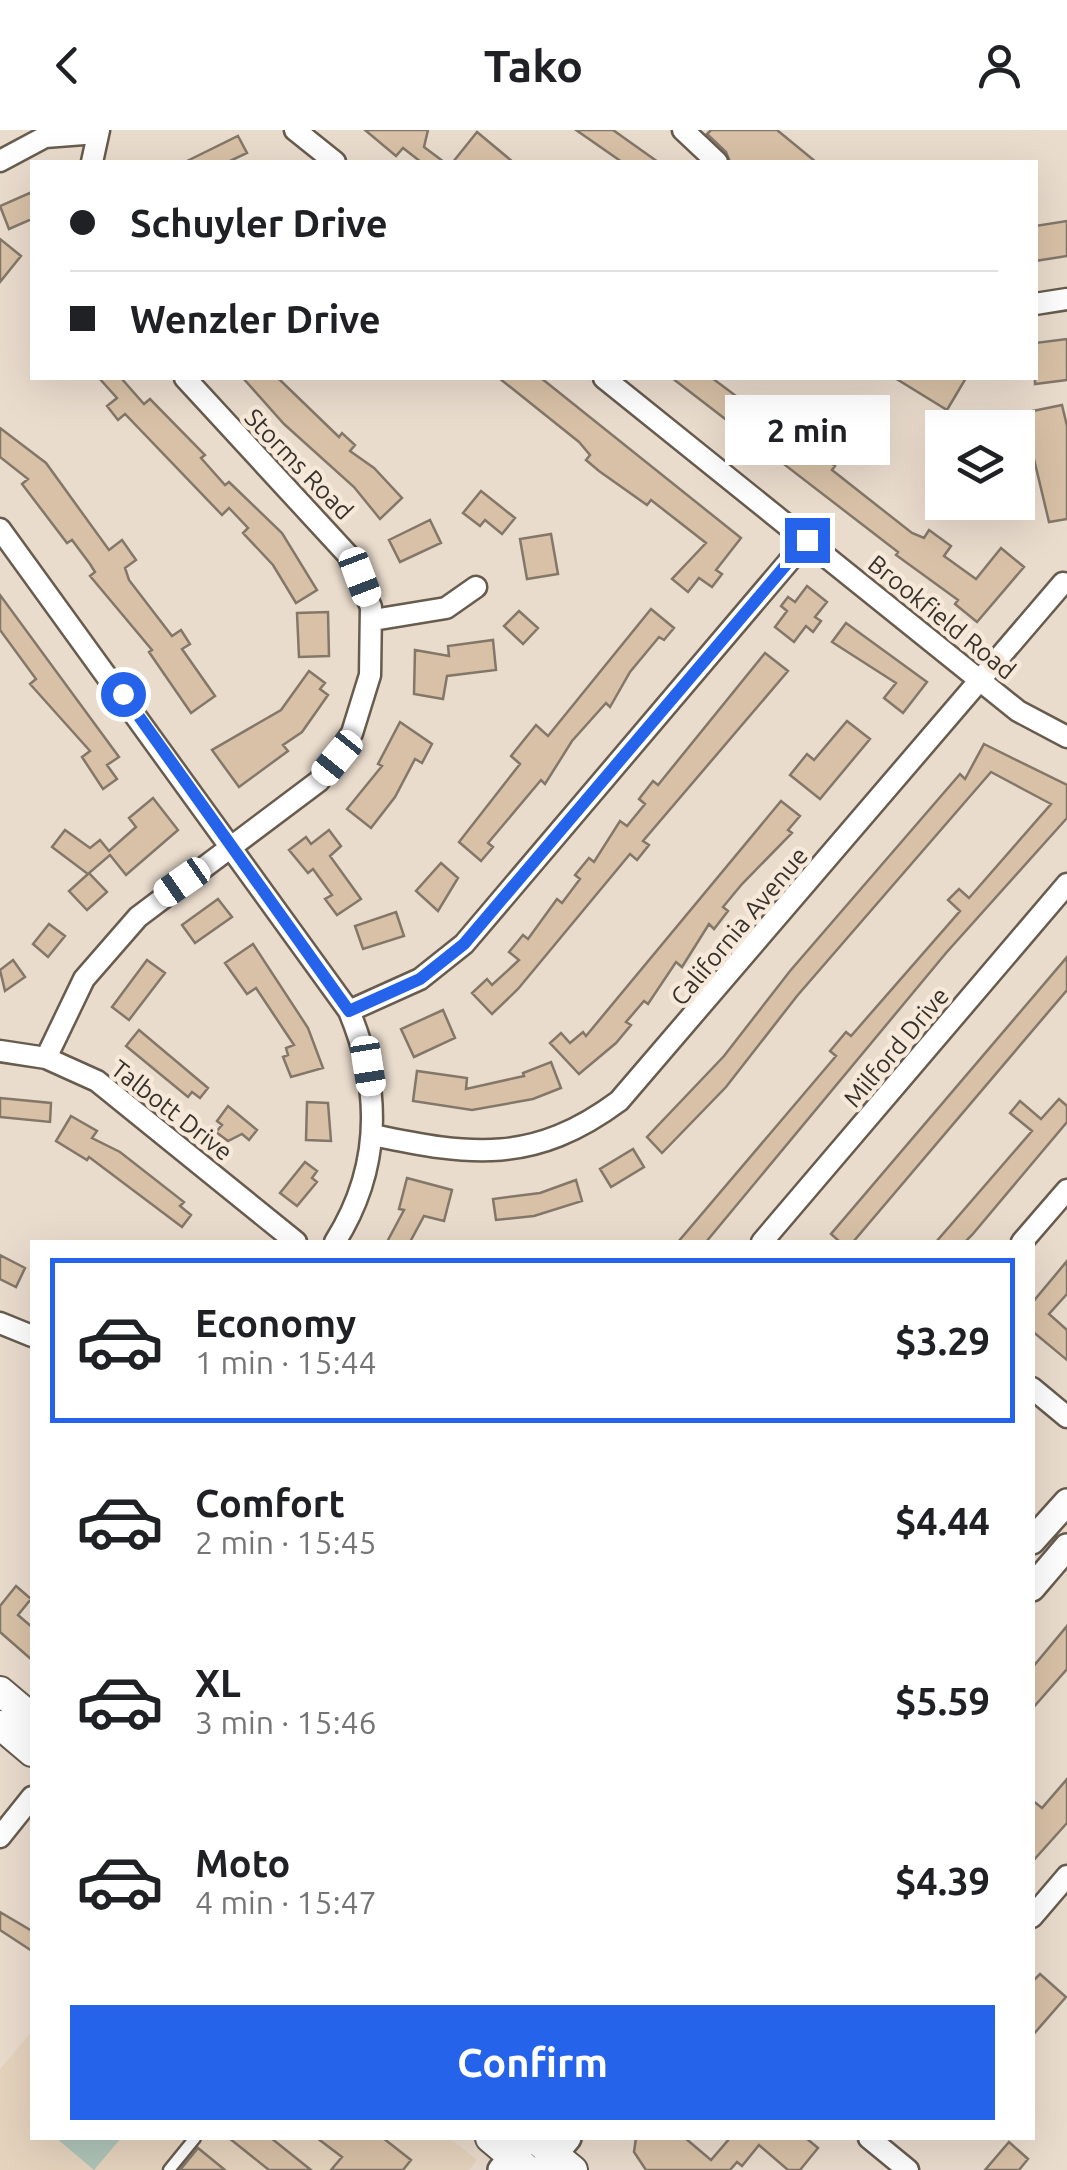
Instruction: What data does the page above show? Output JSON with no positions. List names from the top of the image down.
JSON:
{
  "streets": {
    "street": [
      "Storms Road",
      "Brookfield Road",
      "California Avenue",
      "Milford Drive",
      "Talbott Drive"
    ]
  },
  "crossings": [
    ["Storms Road", "Talbott Drive"],
    ["Brookfield Road", "California Avenue"]
  ],
  "page": {
    "header": "Tako",
    "banner": ["Schuyler Drive", "Wenzler Drive"],
    "bubble": "2 min",
    "list": [
      {
        "name": "Economy",
        "note": "1 min · 15:44",
        "value": "$3.29"
      },
      {
        "name": "Comfort",
        "note": "2 min · 15:45",
        "value": "$4.44"
      },
      {
        "name": "XL",
        "note": "3 min · 15:46",
        "value": "$5.59"
      },
      {
        "name": "Moto",
        "note": "4 min · 15:47",
        "value": "$4.39"
      }
    ],
    "buttons": "Confirm"
  }
}
